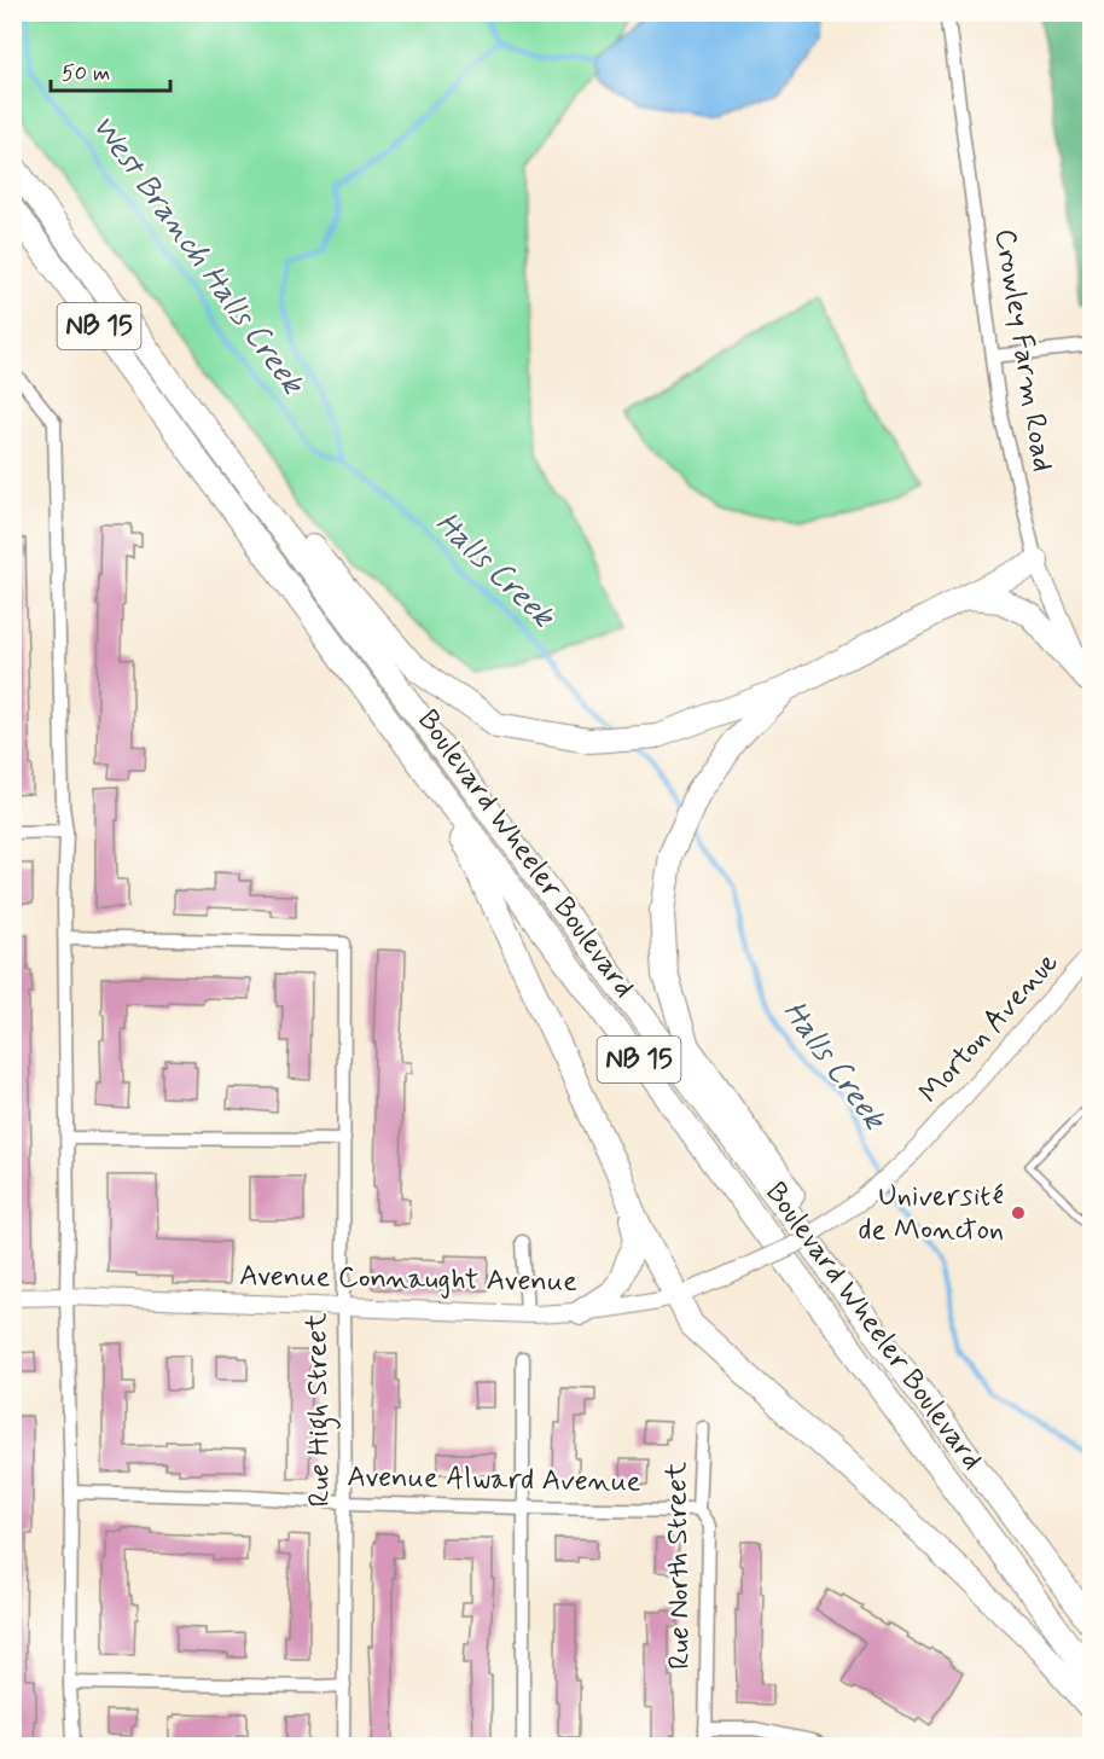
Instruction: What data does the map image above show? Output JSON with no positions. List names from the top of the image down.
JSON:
{
  "streets": {
    "highway": ["NB 15", "Boulevard Wheeler Boulevard"],
    "street": [
      "Crowley Farm Road",
      "Morton Avenue",
      "Avenue Connaught Avenue",
      "Rue High Street",
      "Avenue Alward Avenue",
      "Rue North Street"
    ]
  },
  "crossings": [
    ["Morton Avenue", "Avenue Connaught Avenue"],
    ["Avenue Connaught Avenue", "Rue High Street"],
    ["Rue High Street", "Avenue Alward Avenue"],
    ["Avenue Alward Avenue", "Rue North Street"]
  ],
  "water": ["West Branch Halls Creek", "Halls Creek"],
  "places": ["Université de Moncton"],
  "scale_bar": "50 m"
}
